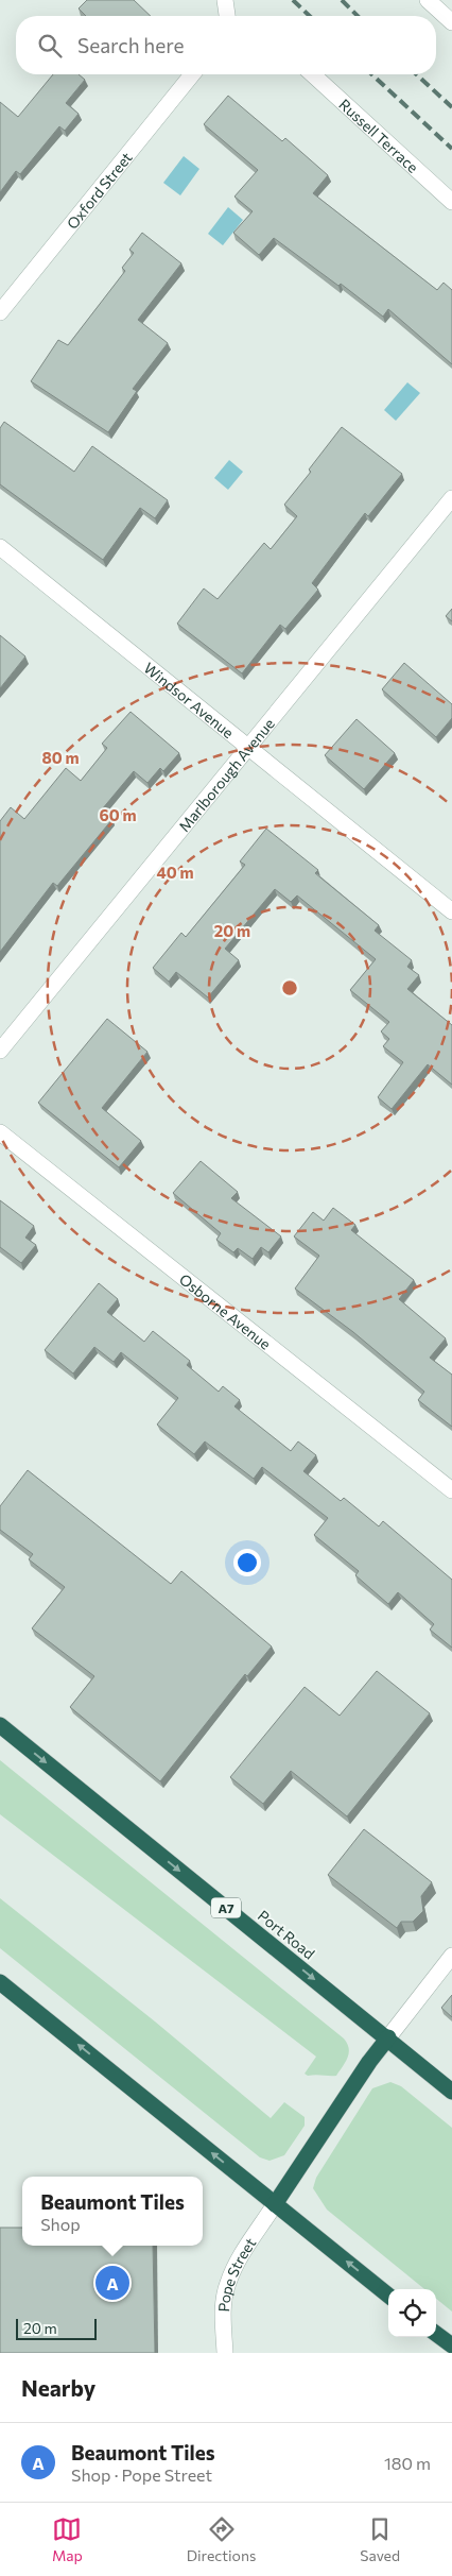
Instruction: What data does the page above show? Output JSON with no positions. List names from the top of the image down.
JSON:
{
  "streets": {
    "highway": ["A7", "Port Road"],
    "street": [
      "Russell Terrace",
      "Oxford Street",
      "Windsor Avenue",
      "Marlborough Avenue",
      "Osborne Avenue",
      "Pope Street"
    ]
  },
  "crossings": [
    ["Windsor Avenue", "Marlborough Avenue"]
  ],
  "one_way": ["Port Road"],
  "scale_bar": "20 m",
  "page": {
    "search": "Search here",
    "popup": ["Beaumont Tiles", "Shop"],
    "pins": "A",
    "scale": "20 m",
    "heading": "Nearby",
    "list": [
      {
        "mark": "A",
        "name": "Beaumont Tiles",
        "note": "Shop · Pope Street",
        "value": "180 m"
      }
    ],
    "nav": ["Map", "Directions", "Saved"]
  },
  "rings": [
    "80 m",
    "60 m",
    "40 m",
    "20 m"
  ]
}
